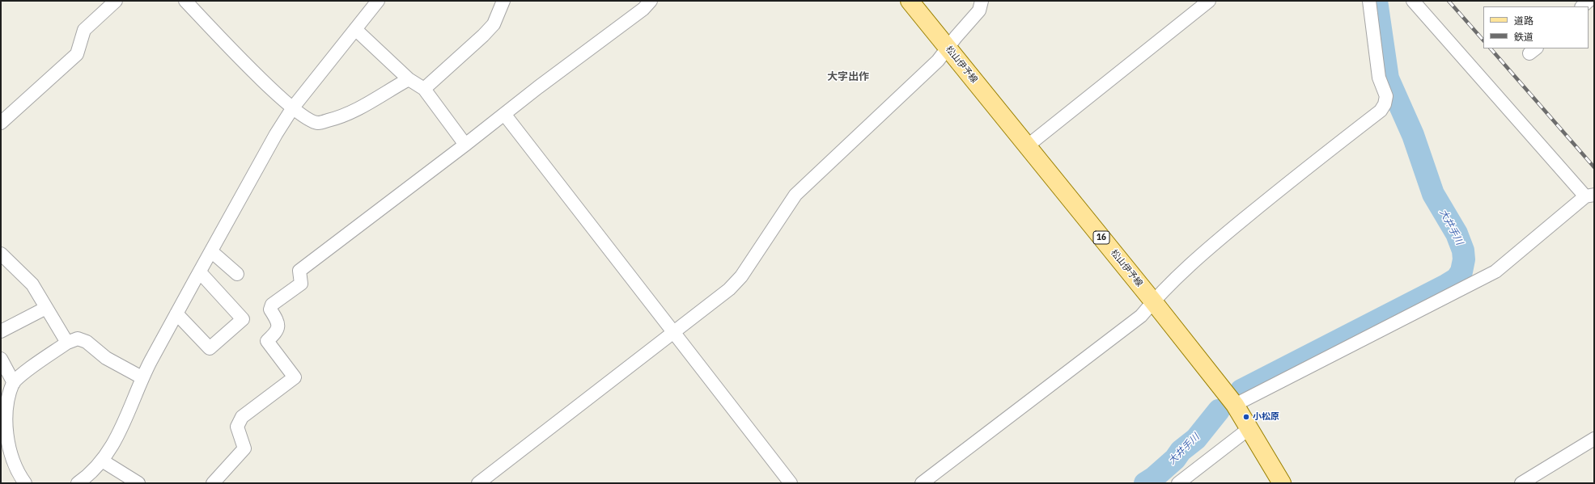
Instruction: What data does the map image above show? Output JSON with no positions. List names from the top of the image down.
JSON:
{
  "streets": {
    "main road": ["松山伊予線", "16"]
  },
  "districts": ["大字出作"],
  "water": ["大井手川"],
  "places": ["小松原"],
  "legend": ["道路", "鉄道"]
}
